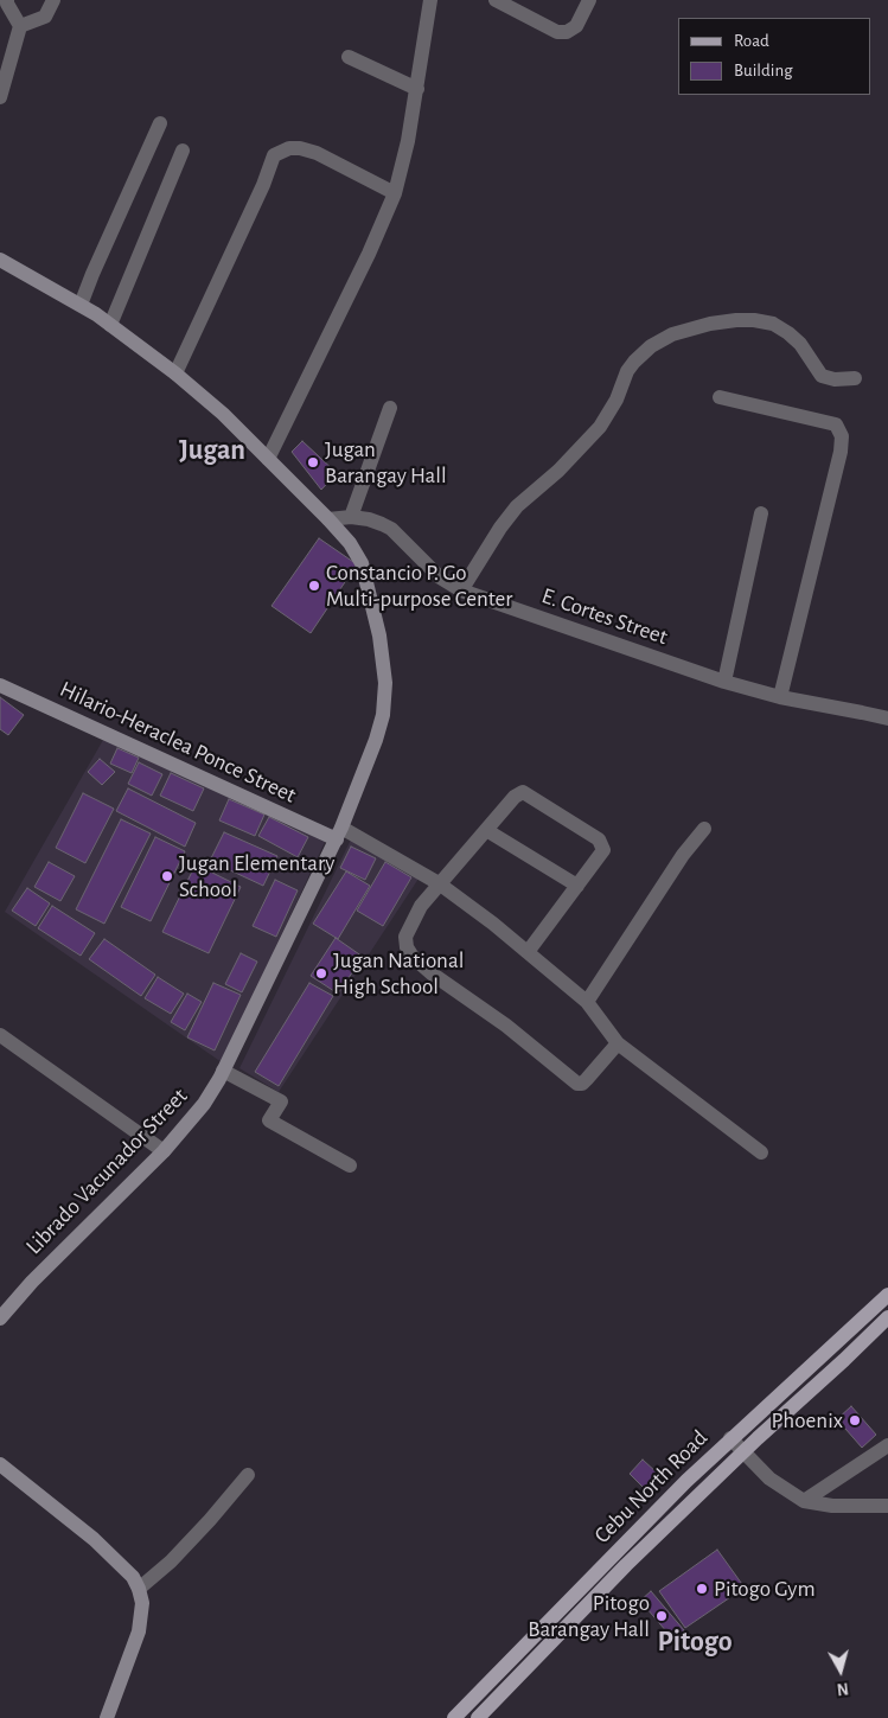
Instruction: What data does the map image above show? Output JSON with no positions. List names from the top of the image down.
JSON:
{
  "streets": {
    "main road": ["Cebu North Road"],
    "street": ["E. Cortes Street", "Hilario-Heraclea Ponce Street", "Librado Vacunador Street"]
  },
  "crossings": [
    ["E. Cortes Street", "Librado Vacunador Street"],
    ["Hilario-Heraclea Ponce Street", "Librado Vacunador Street"]
  ],
  "districts": ["Jugan", "Pitogo"],
  "places": [
    "Jugan Barangay Hall",
    "Constancio P. Go Multi-purpose Center",
    "Jugan Elementary School",
    "Jugan National High School",
    "Phoenix",
    "Pitogo Gym",
    "Pitogo Barangay Hall"
  ],
  "legend": ["Road", "Building"],
  "north": "bottom"
}
